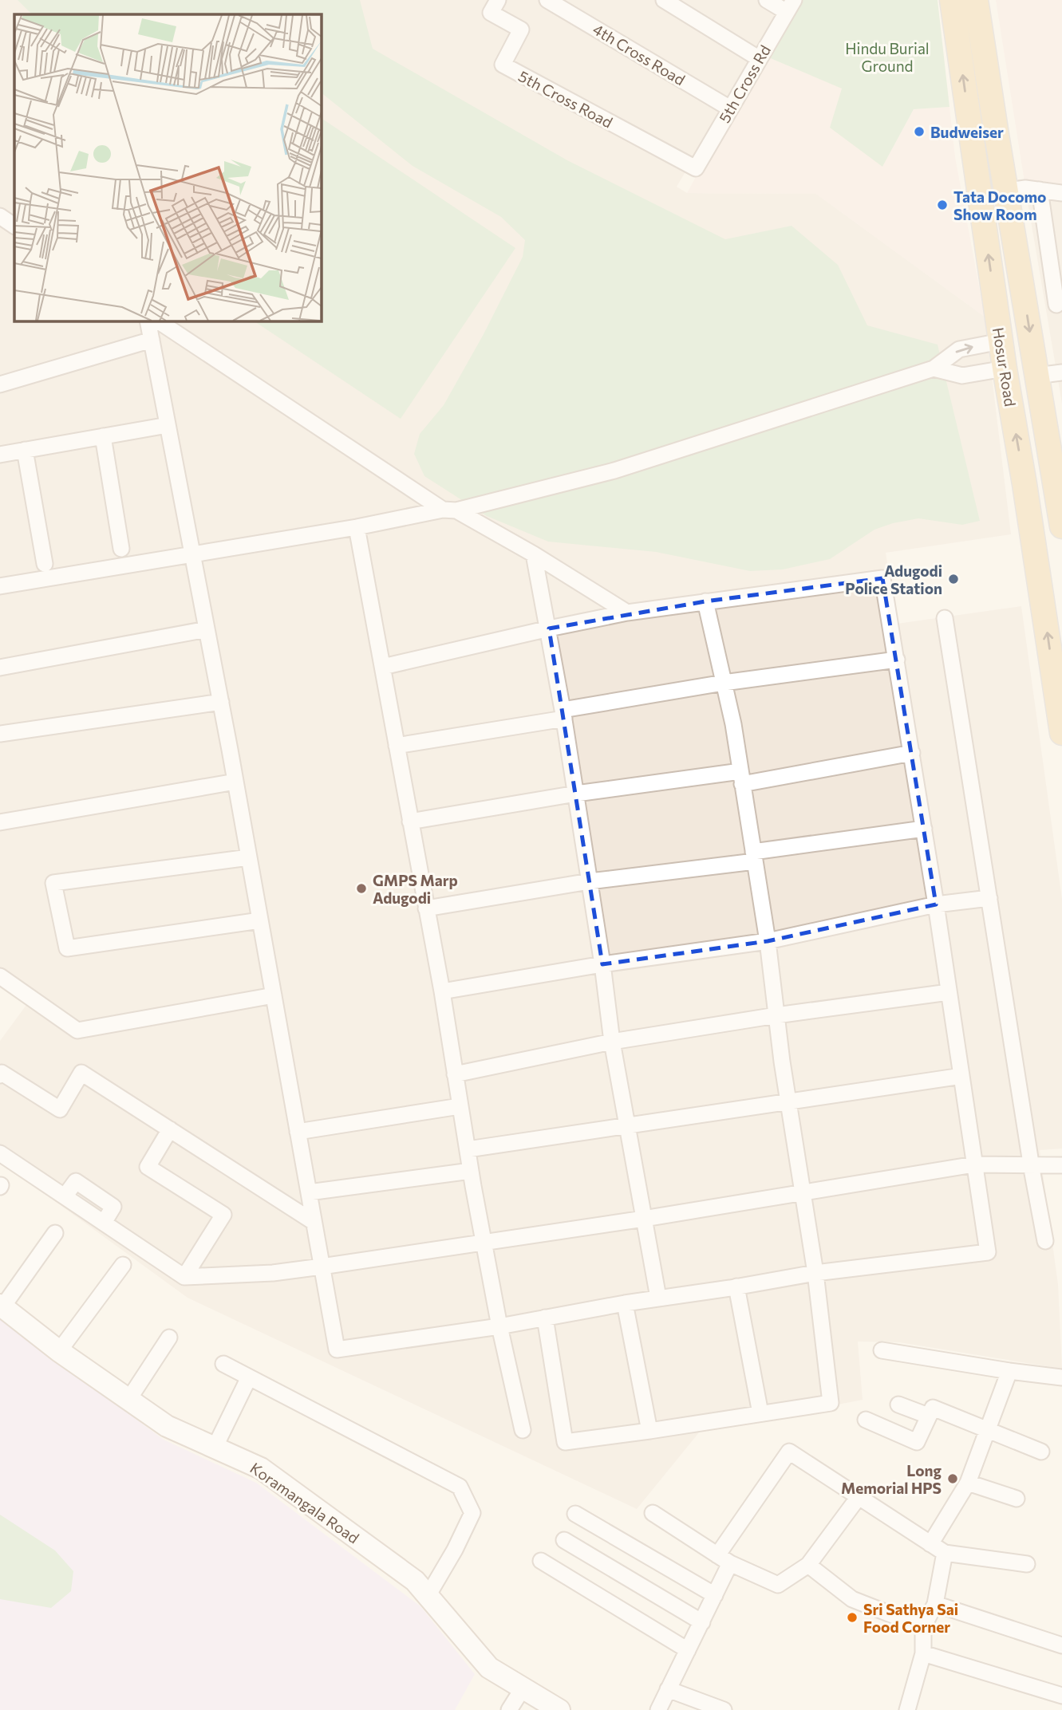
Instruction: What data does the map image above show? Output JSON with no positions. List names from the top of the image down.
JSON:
{
  "streets": {
    "main road": ["Hosur Road"],
    "street": [
      "4th Cross Road",
      "5th Cross Rd",
      "5th Cross Road",
      "Koramangala Road"
    ]
  },
  "crossings": [
    ["4th Cross Road", "5th Cross Rd"],
    ["5th Cross Rd", "5th Cross Road"]
  ],
  "parks": ["Hindu Burial Ground"],
  "places": [
    "Budweiser",
    "Tata Docomo Show Room",
    "Adugodi Police Station",
    "GMPS Marp Adugodi",
    "Long Memorial HPS",
    "Sri Sathya Sai Food Corner"
  ]
}
